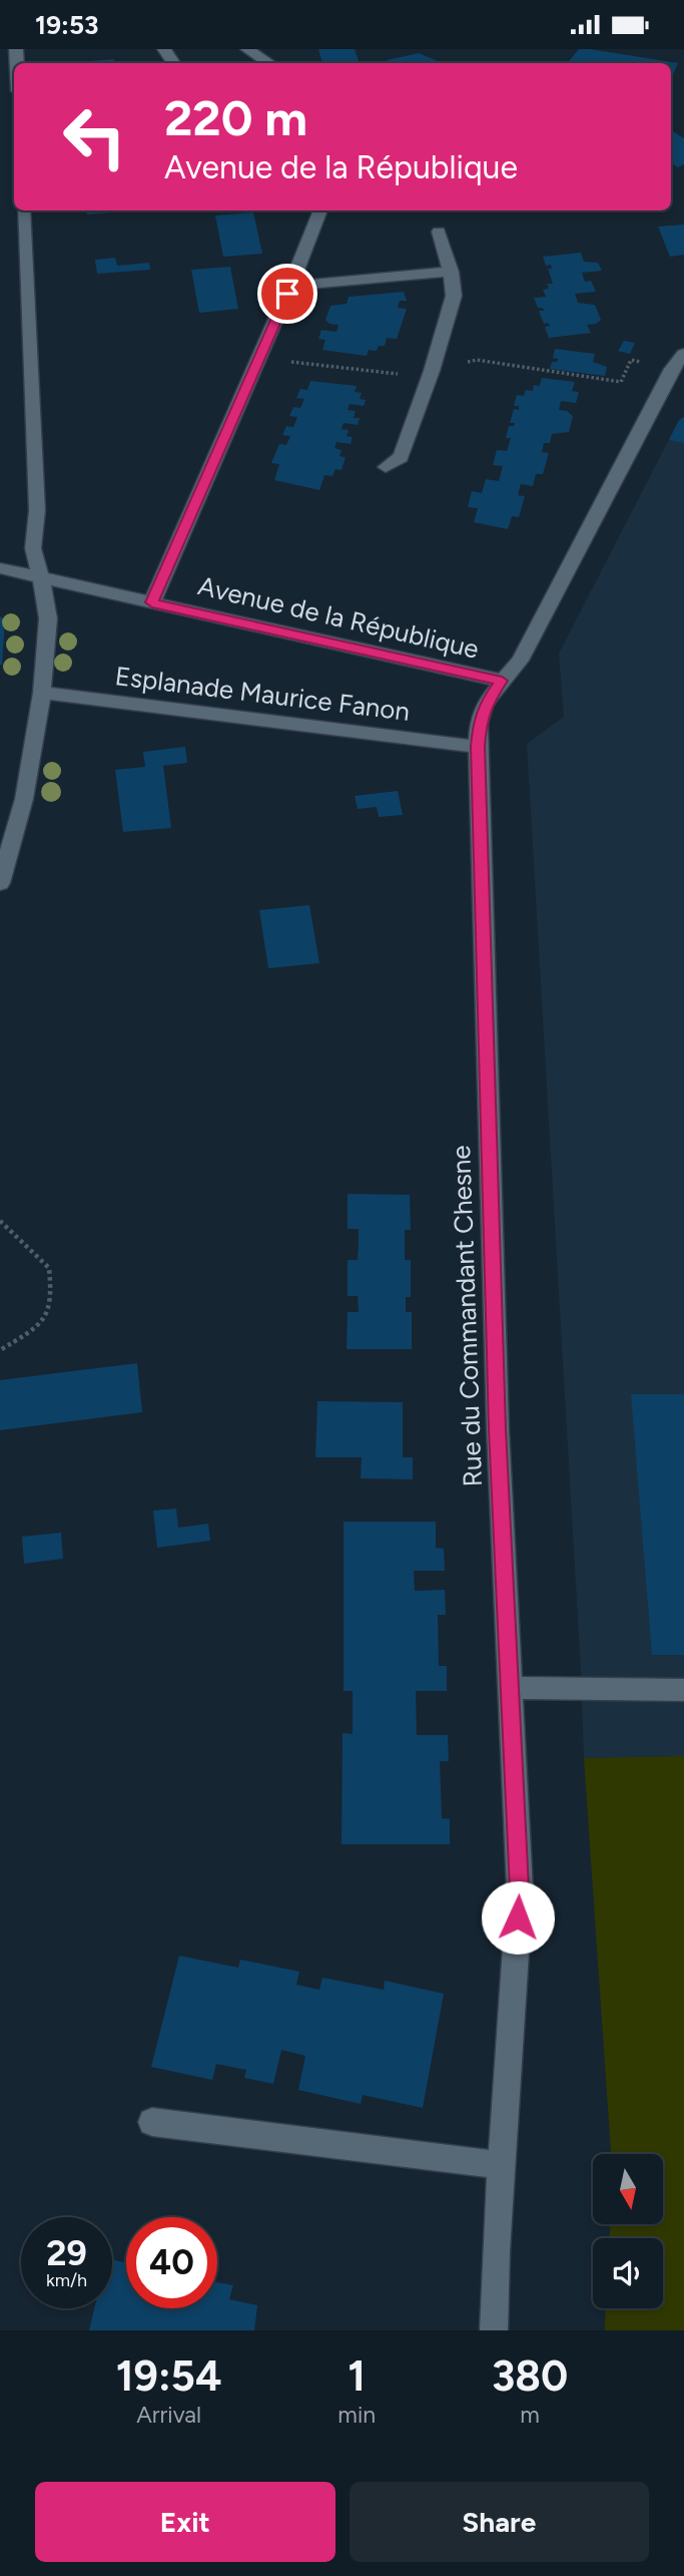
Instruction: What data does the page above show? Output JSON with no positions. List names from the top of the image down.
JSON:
{
  "streets": {
    "street": ["Avenue de la République", "Esplanade Maurice Fanon", "Rue du Commandant Chesne"]
  },
  "crossings": [
    ["Avenue de la République", "Rue du Commandant Chesne"],
    ["Esplanade Maurice Fanon", "Rue du Commandant Chesne"]
  ],
  "north": "bottom",
  "page": {
    "status": "19:53",
    "turn": ["220 m", "Avenue de la République"],
    "speed": "29 km/h",
    "limit": "40",
    "eta": [
      "19:54",
      "Arrival",
      "1",
      "min",
      "380",
      "m"
    ],
    "buttons": ["Exit", "Share"]
  }
}
